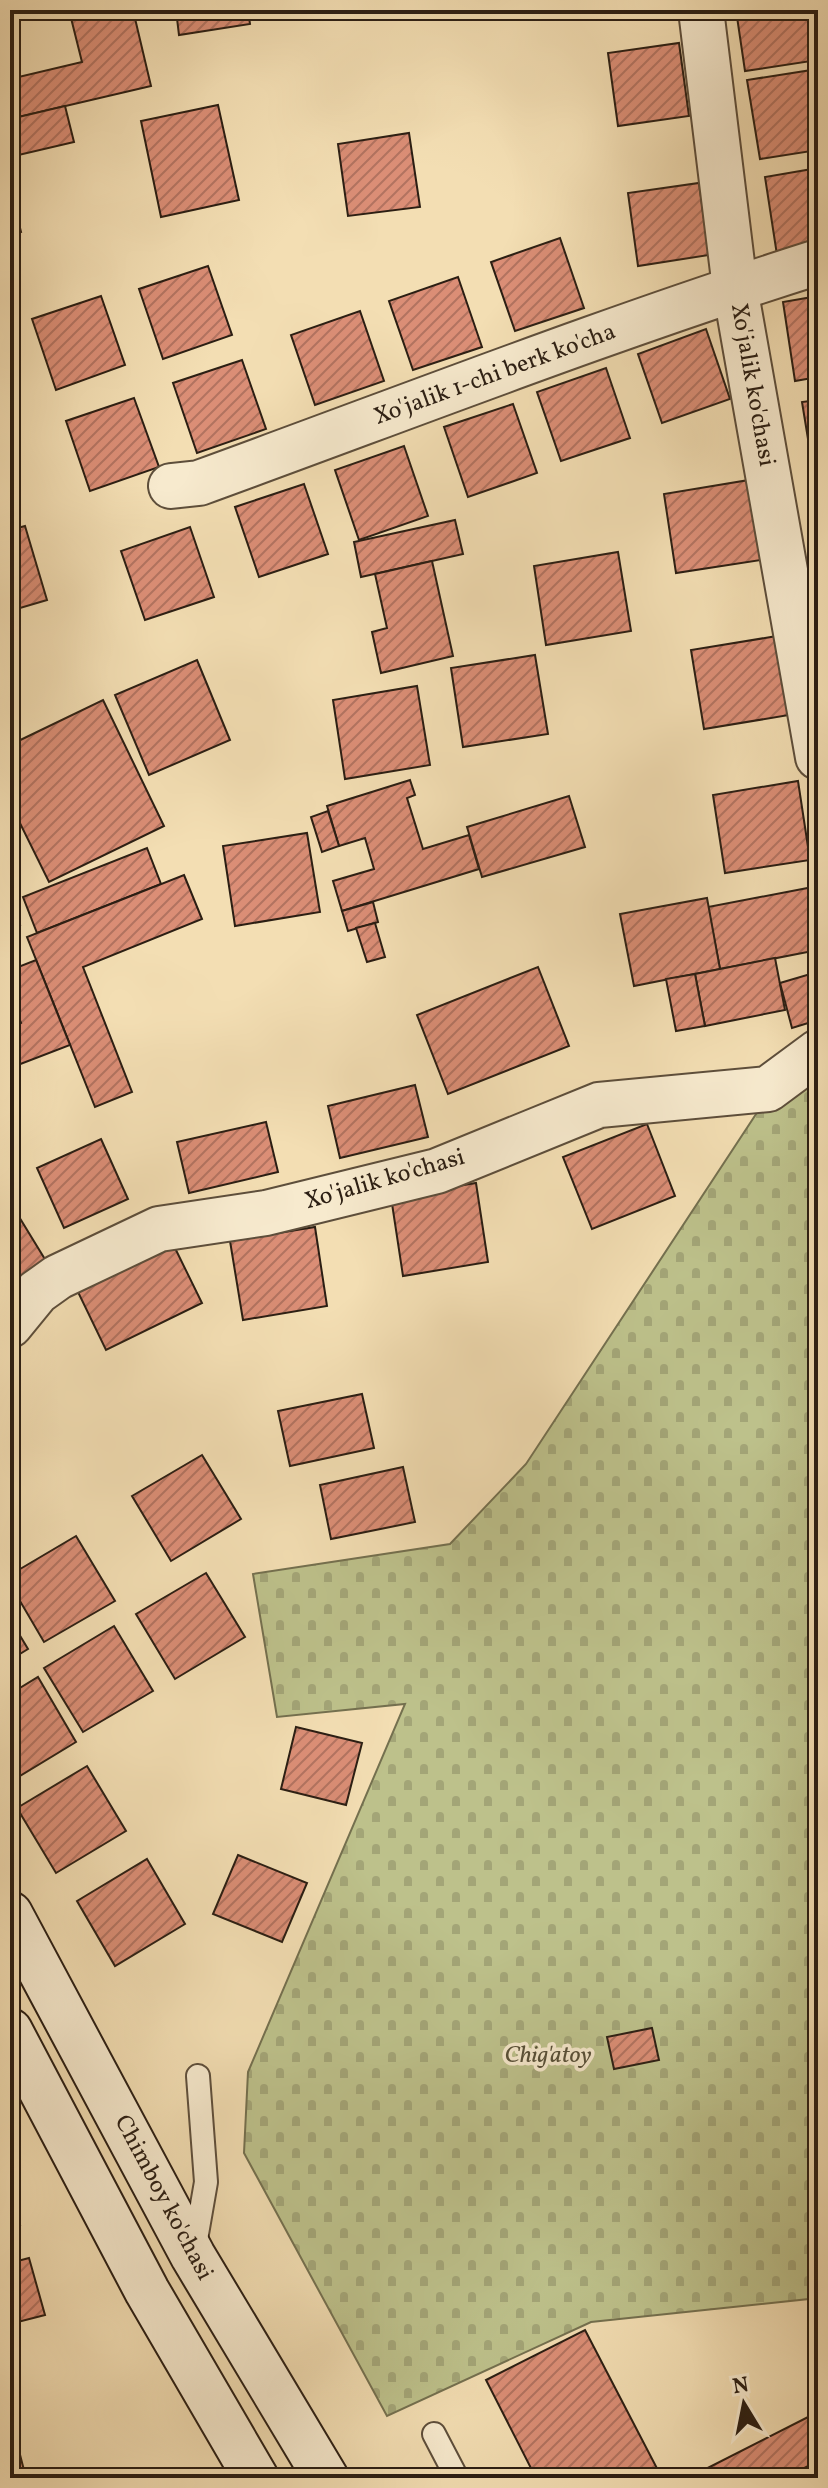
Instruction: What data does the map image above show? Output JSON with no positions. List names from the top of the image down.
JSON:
{
  "streets": {
    "street": ["Xo'jalik 1-chi berk ko'cha", "Xo'jalik ko'chasi", "Chimboy ko'chasi"]
  },
  "crossings": [
    ["Xo'jalik 1-chi berk ko'cha", "Xo'jalik ko'chasi"]
  ],
  "parks": ["Chig'atoy"],
  "north": "top"
}
